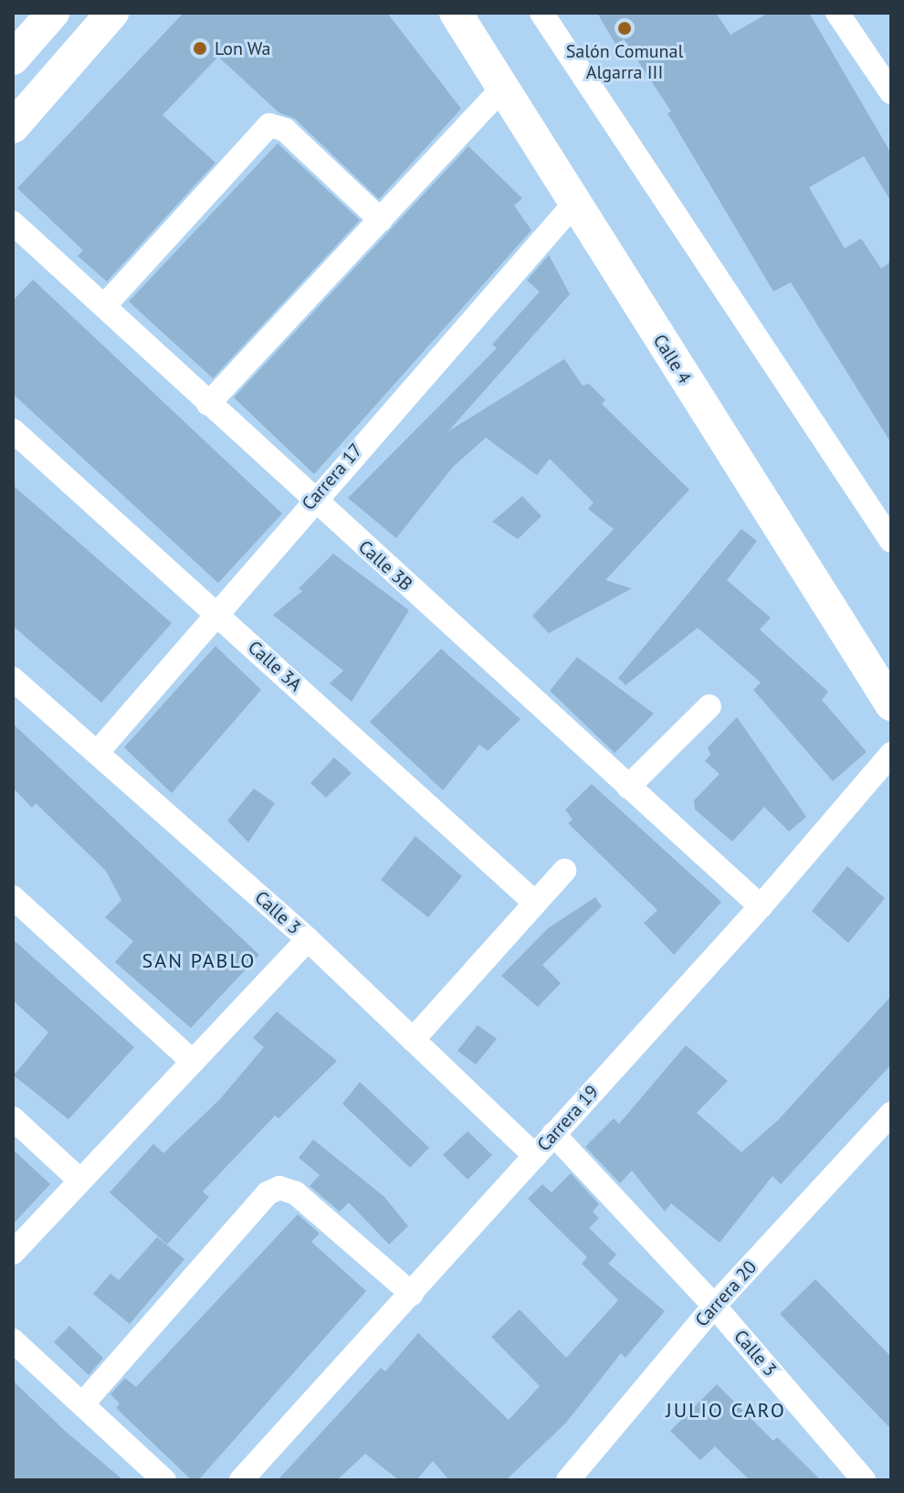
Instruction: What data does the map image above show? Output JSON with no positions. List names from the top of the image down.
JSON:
{
  "streets": {
    "main road": ["Calle 4"],
    "street": [
      "Carrera 17",
      "Calle 3B",
      "Calle 3A",
      "Calle 3",
      "Carrera 19",
      "Carrera 20"
    ]
  },
  "crossings": [
    ["Calle 4", "Carrera 17"],
    ["Carrera 17", "Calle 3B"],
    ["Carrera 17", "Calle 3A"],
    ["Carrera 17", "Calle 3"],
    ["Calle 3B", "Carrera 19"],
    ["Calle 3", "Carrera 19"],
    ["Calle 3", "Carrera 20"]
  ],
  "districts": ["SAN PABLO", "JULIO CARO"],
  "places": ["Salón Comunal Algarra III", "Lon Wa"]
}
